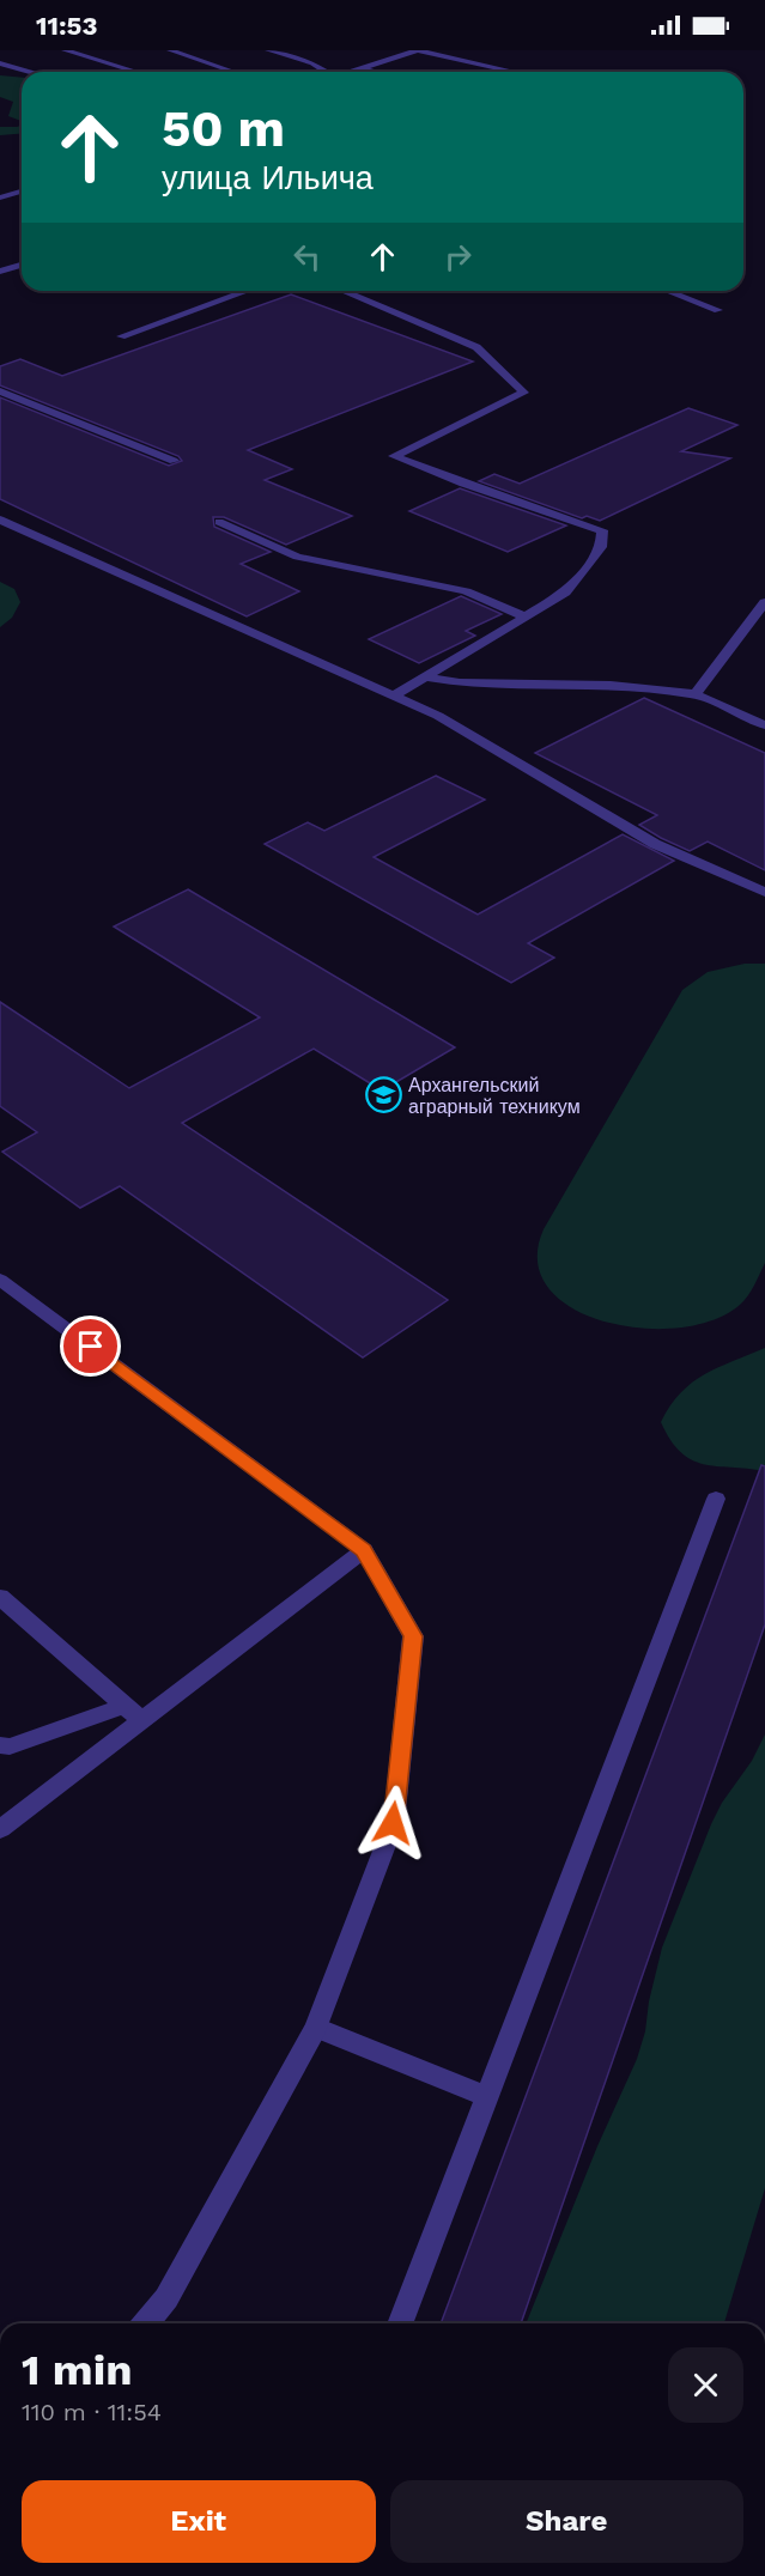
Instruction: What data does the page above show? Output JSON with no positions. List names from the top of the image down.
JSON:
{
  "places": {
    "school or university": ["Архангельский аграрный техникум"]
  },
  "page": {
    "status": "11:53",
    "turn": ["50 m", "улица Ильича"],
    "heading": ["1 min", "110 m · 11:54"],
    "buttons": ["Exit", "Share"]
  }
}
